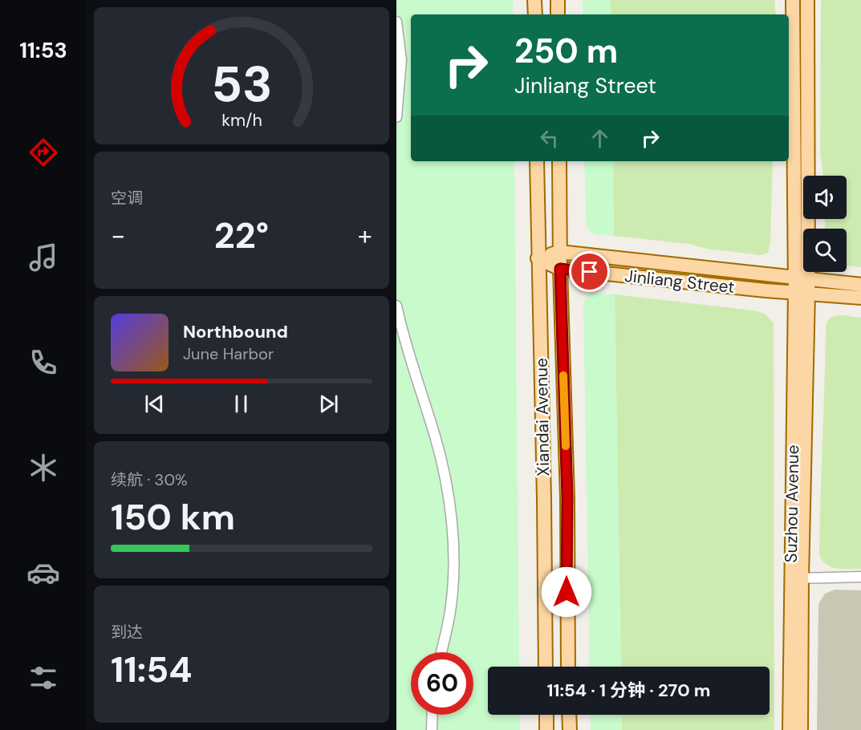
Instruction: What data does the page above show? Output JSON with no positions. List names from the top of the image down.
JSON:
{
  "streets": {
    "main road": ["Jinliang Street", "Xiandai Avenue", "Suzhou Avenue"]
  },
  "crossings": [
    ["Jinliang Street", "Xiandai Avenue"],
    ["Jinliang Street", "Suzhou Avenue"]
  ],
  "page": {
    "tabs": "11:53",
    "turn": ["250 m", "Jinliang Street"],
    "tile": [
      "空调",
      ["续航 · 30%", "150 km"],
      ["到达", "11:54"]
    ],
    "heat": ["−", "22°", "+"],
    "song": ["Northbound", "June Harbor"],
    "limit": "60",
    "trip": "11:54 · 1 分钟 · 270 m",
    "gauge": ["53", "km/h"]
  }
}
